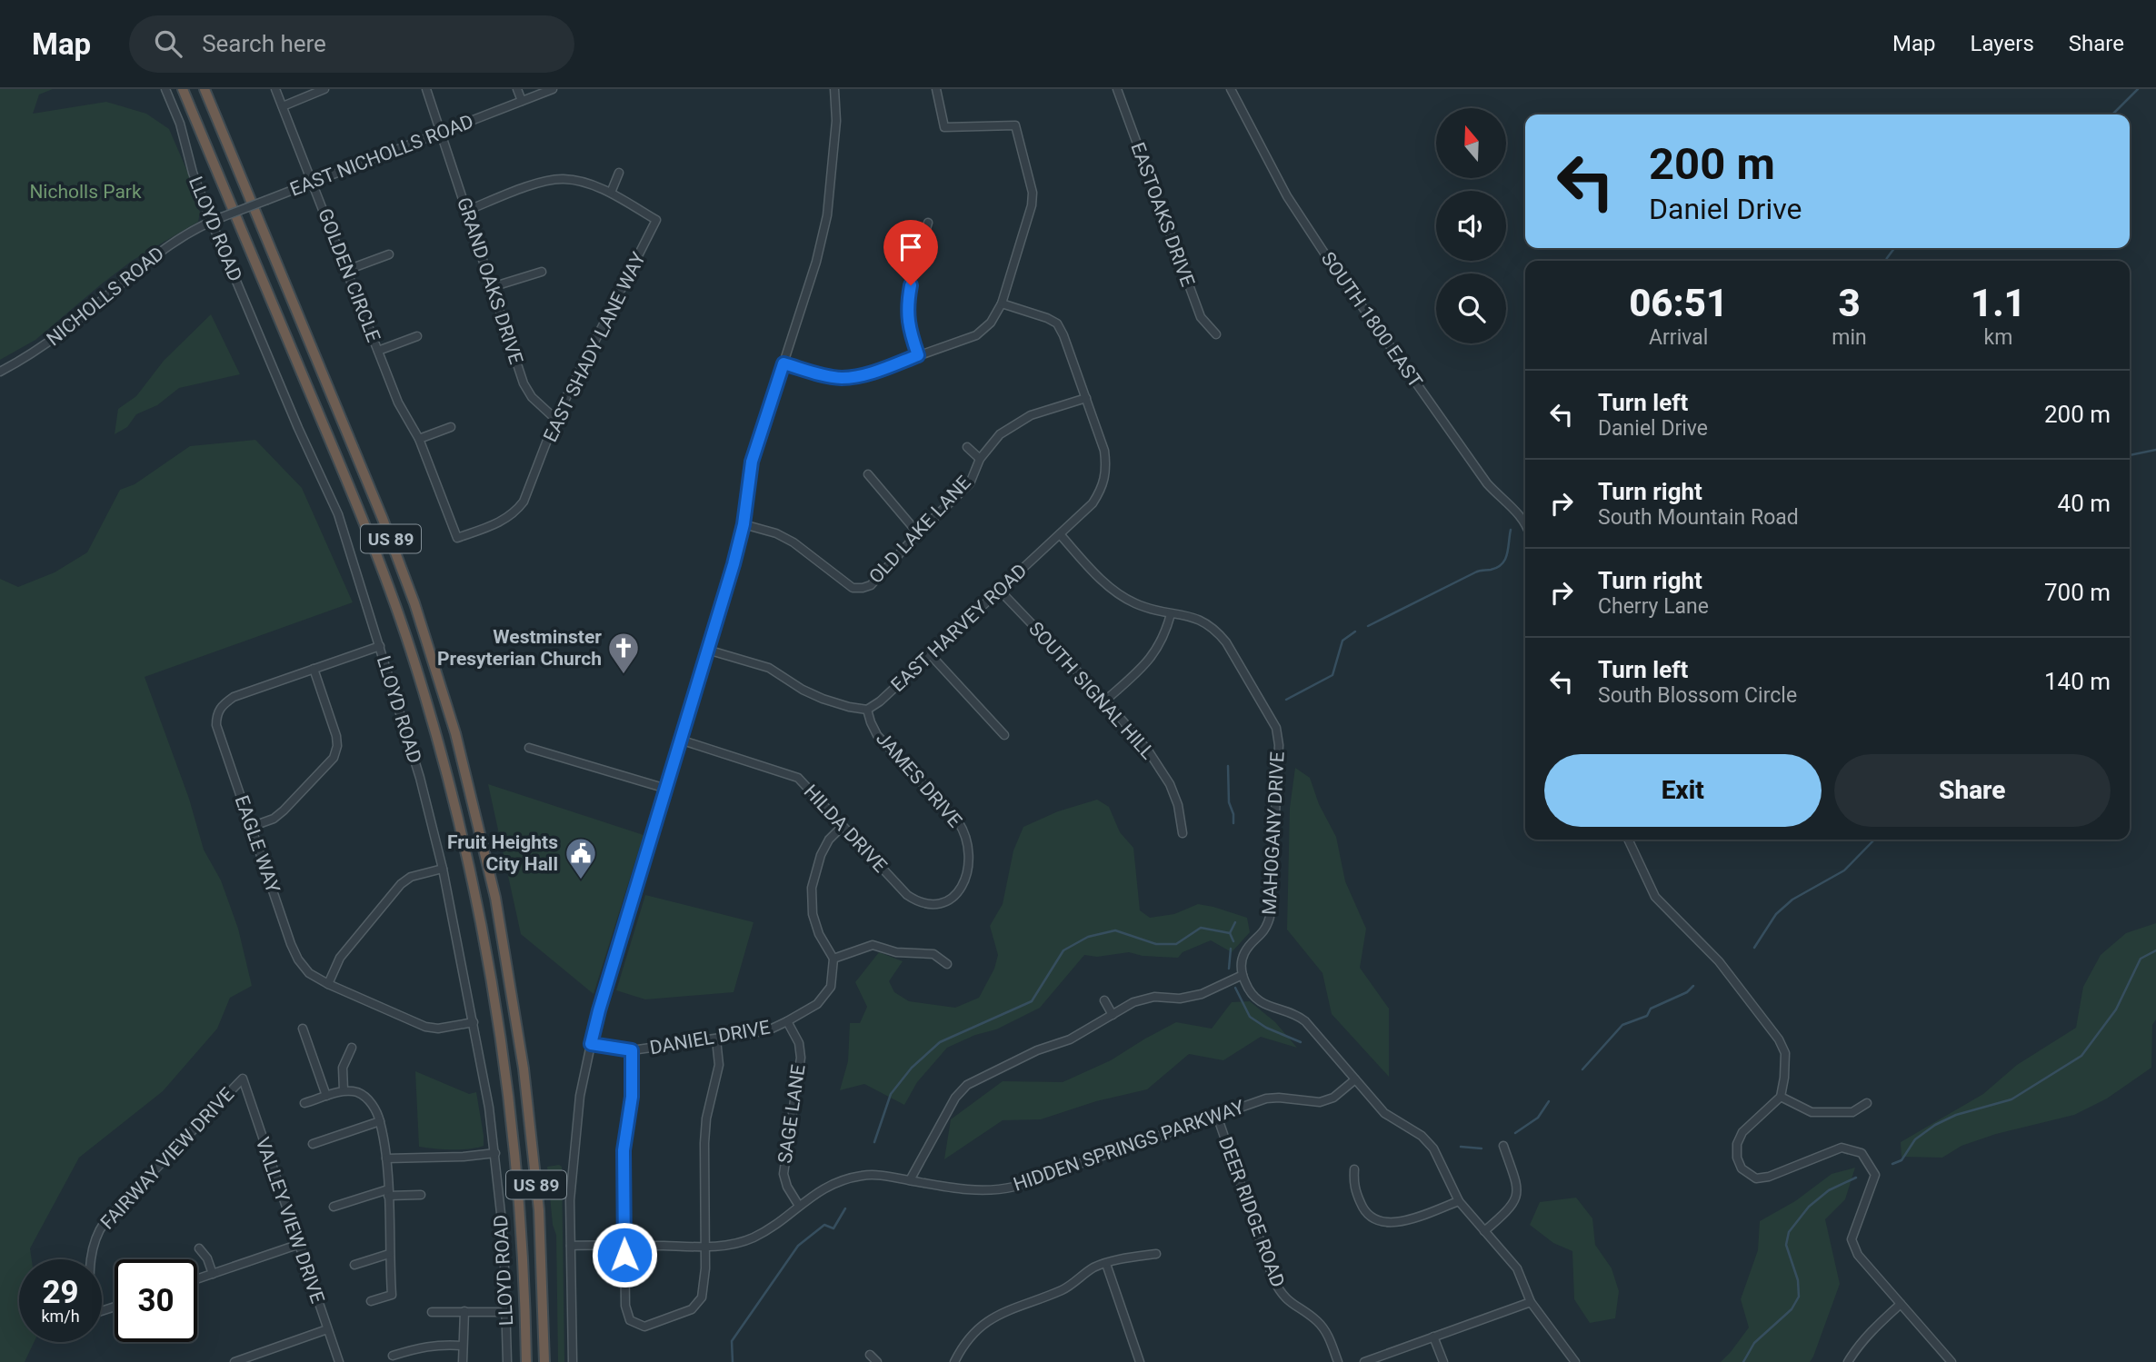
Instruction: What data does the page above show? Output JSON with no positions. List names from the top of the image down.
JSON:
{
  "streets": {
    "highway": ["US 89"],
    "street": [
      "EAST NICHOLLS ROAD",
      "EASTOAKS DRIVE",
      "LLOYD ROAD",
      "GOLDEN CIRCLE",
      "GRAND OAKS DRIVE",
      "NICHOLLS ROAD",
      "SOUTH 1800 EAST",
      "EAST SHADY LANE WAY",
      "OLD LAKE LANE",
      "EAST HARVEY ROAD",
      "SOUTH SIGNAL HILL",
      "JAMES DRIVE",
      "HILDA DRIVE",
      "MAHOGANY DRIVE",
      "EAGLE WAY",
      "DANIEL DRIVE",
      "SAGE LANE",
      "HIDDEN SPRINGS PARKWAY",
      "FAIRWAY VIEW DRIVE",
      "DEER RIDGE ROAD",
      "VALLEY VIEW DRIVE"
    ]
  },
  "crossings": [
    ["EAST NICHOLLS ROAD", "LLOYD ROAD"],
    ["EAST NICHOLLS ROAD", "GOLDEN CIRCLE"],
    ["EAST NICHOLLS ROAD", "GRAND OAKS DRIVE"],
    ["EAST NICHOLLS ROAD", "NICHOLLS ROAD"],
    ["LLOYD ROAD", "NICHOLLS ROAD"],
    ["LLOYD ROAD", "EAGLE WAY"],
    ["GOLDEN CIRCLE", "EAST SHADY LANE WAY"],
    ["GRAND OAKS DRIVE", "EAST SHADY LANE WAY"],
    ["OLD LAKE LANE", "EAST HARVEY ROAD"],
    ["EAST HARVEY ROAD", "SOUTH SIGNAL HILL"],
    ["EAST HARVEY ROAD", "JAMES DRIVE"],
    ["EAST HARVEY ROAD", "MAHOGANY DRIVE"],
    ["JAMES DRIVE", "HILDA DRIVE"],
    ["DANIEL DRIVE", "SAGE LANE"],
    ["SAGE LANE", "HIDDEN SPRINGS PARKWAY"],
    ["HIDDEN SPRINGS PARKWAY", "DEER RIDGE ROAD"],
    ["FAIRWAY VIEW DRIVE", "VALLEY VIEW DRIVE"]
  ],
  "parks": ["Nicholls Park"],
  "places": {
    "church": ["Westminster Presyterian Church"],
    "public building": ["Fruit Heights City Hall"]
  },
  "north": "top",
  "page": {
    "header": "Map",
    "search": "Search here",
    "nav": ["Map", "Layers", "Share"],
    "turn": ["200 m", "Daniel Drive"],
    "eta": [
      "06:51",
      "Arrival",
      "3",
      "min",
      "1.1",
      "km"
    ],
    "list": [
      {
        "name": "Turn left",
        "note": "Daniel Drive",
        "value": "200 m"
      },
      {
        "name": "Turn right",
        "note": "South Mountain Road",
        "value": "40 m"
      },
      {
        "name": "Turn right",
        "note": "Cherry Lane",
        "value": "700 m"
      },
      {
        "name": "Turn left",
        "note": "South Blossom Circle",
        "value": "140 m"
      }
    ],
    "buttons": ["Exit", "Share"],
    "speed": "29 km/h",
    "limit": "30"
  }
}
